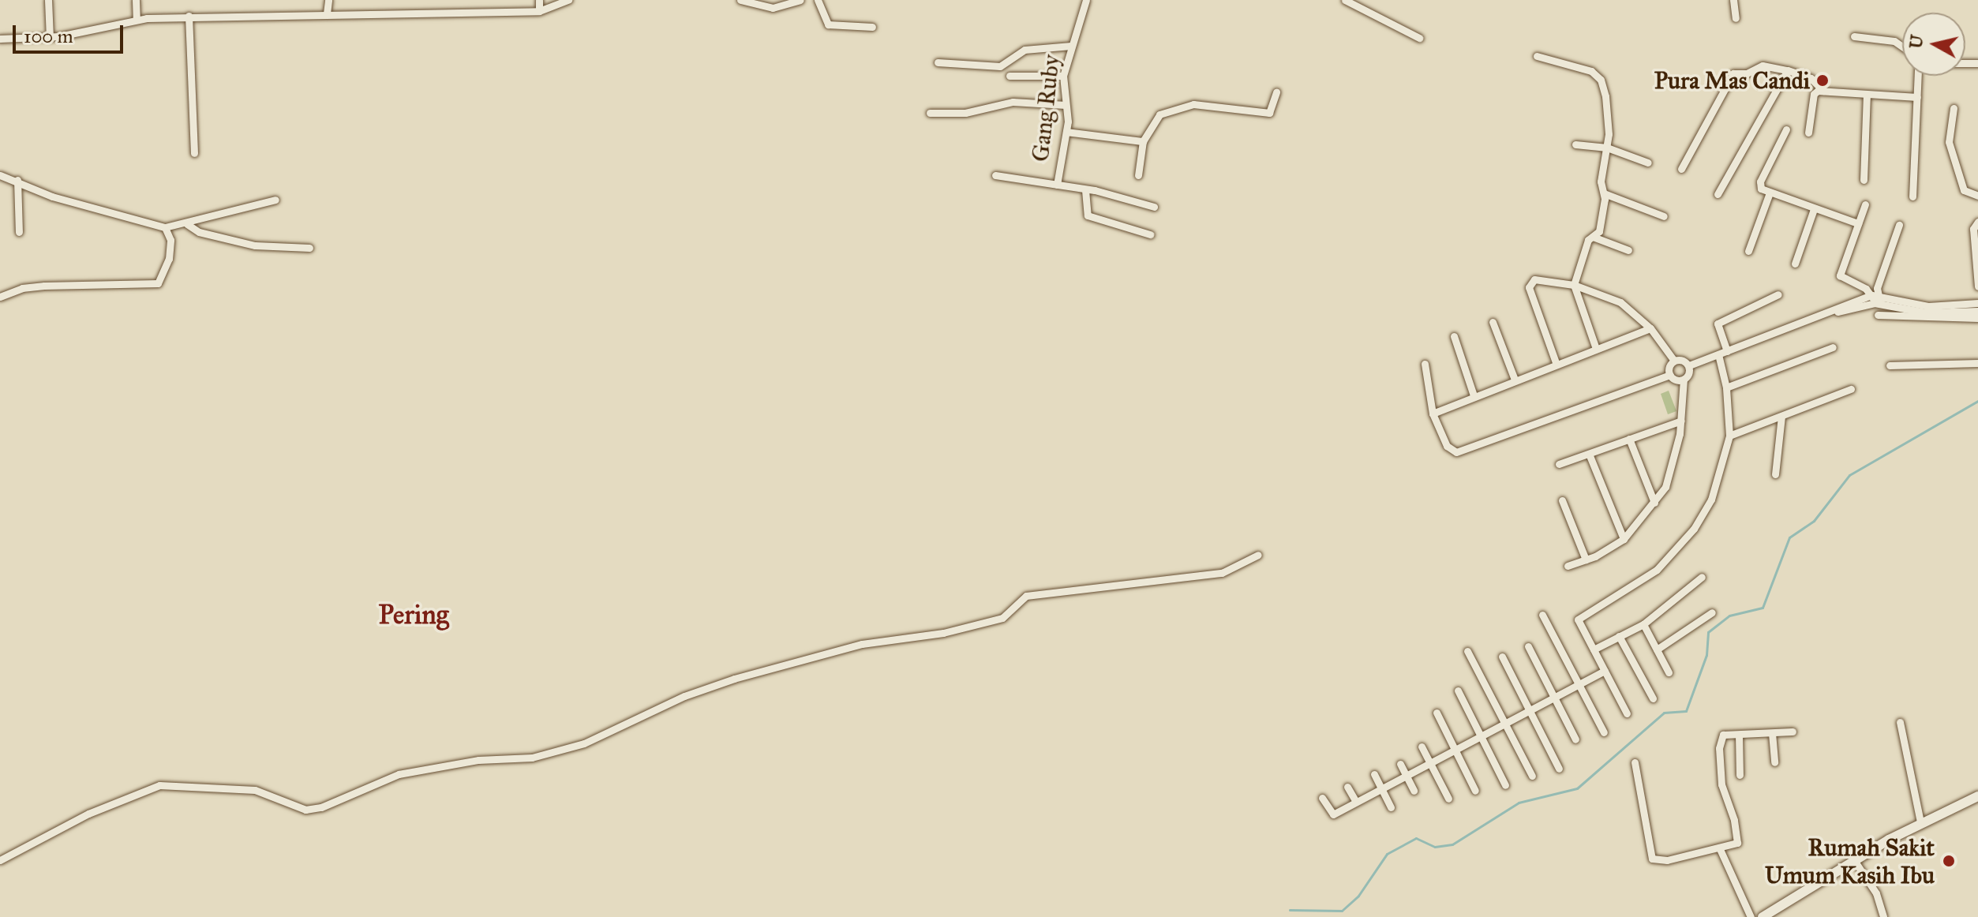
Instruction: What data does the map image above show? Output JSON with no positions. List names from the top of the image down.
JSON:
{
  "streets": {
    "street": ["Gang Ruby"]
  },
  "districts": ["Pering"],
  "places": ["Pura Mas Candi", "Rumah Sakit Umum Kasih Ibu"],
  "scale_bar": "100 m",
  "north": "left"
}
